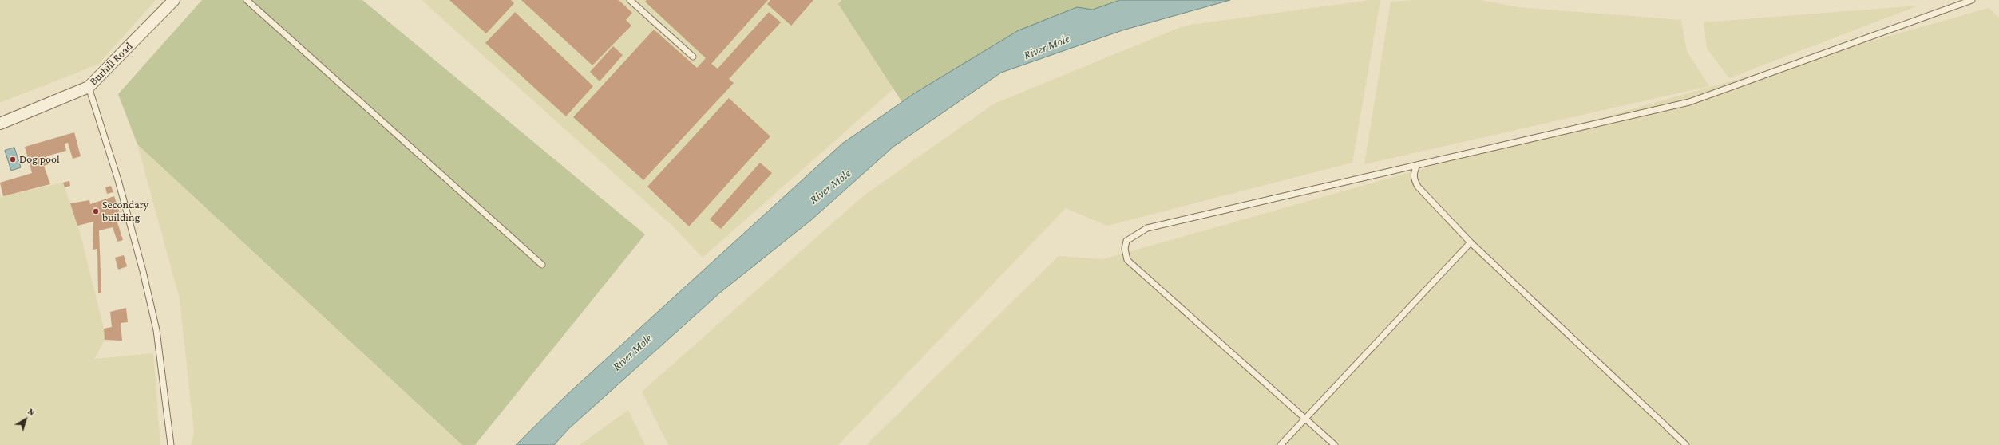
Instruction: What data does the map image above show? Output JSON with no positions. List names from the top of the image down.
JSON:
{
  "streets": {
    "street": ["Burhill Road"]
  },
  "water": ["River Mole"],
  "places": ["Dog pool", "Secondary building"],
  "north": "top right"
}
